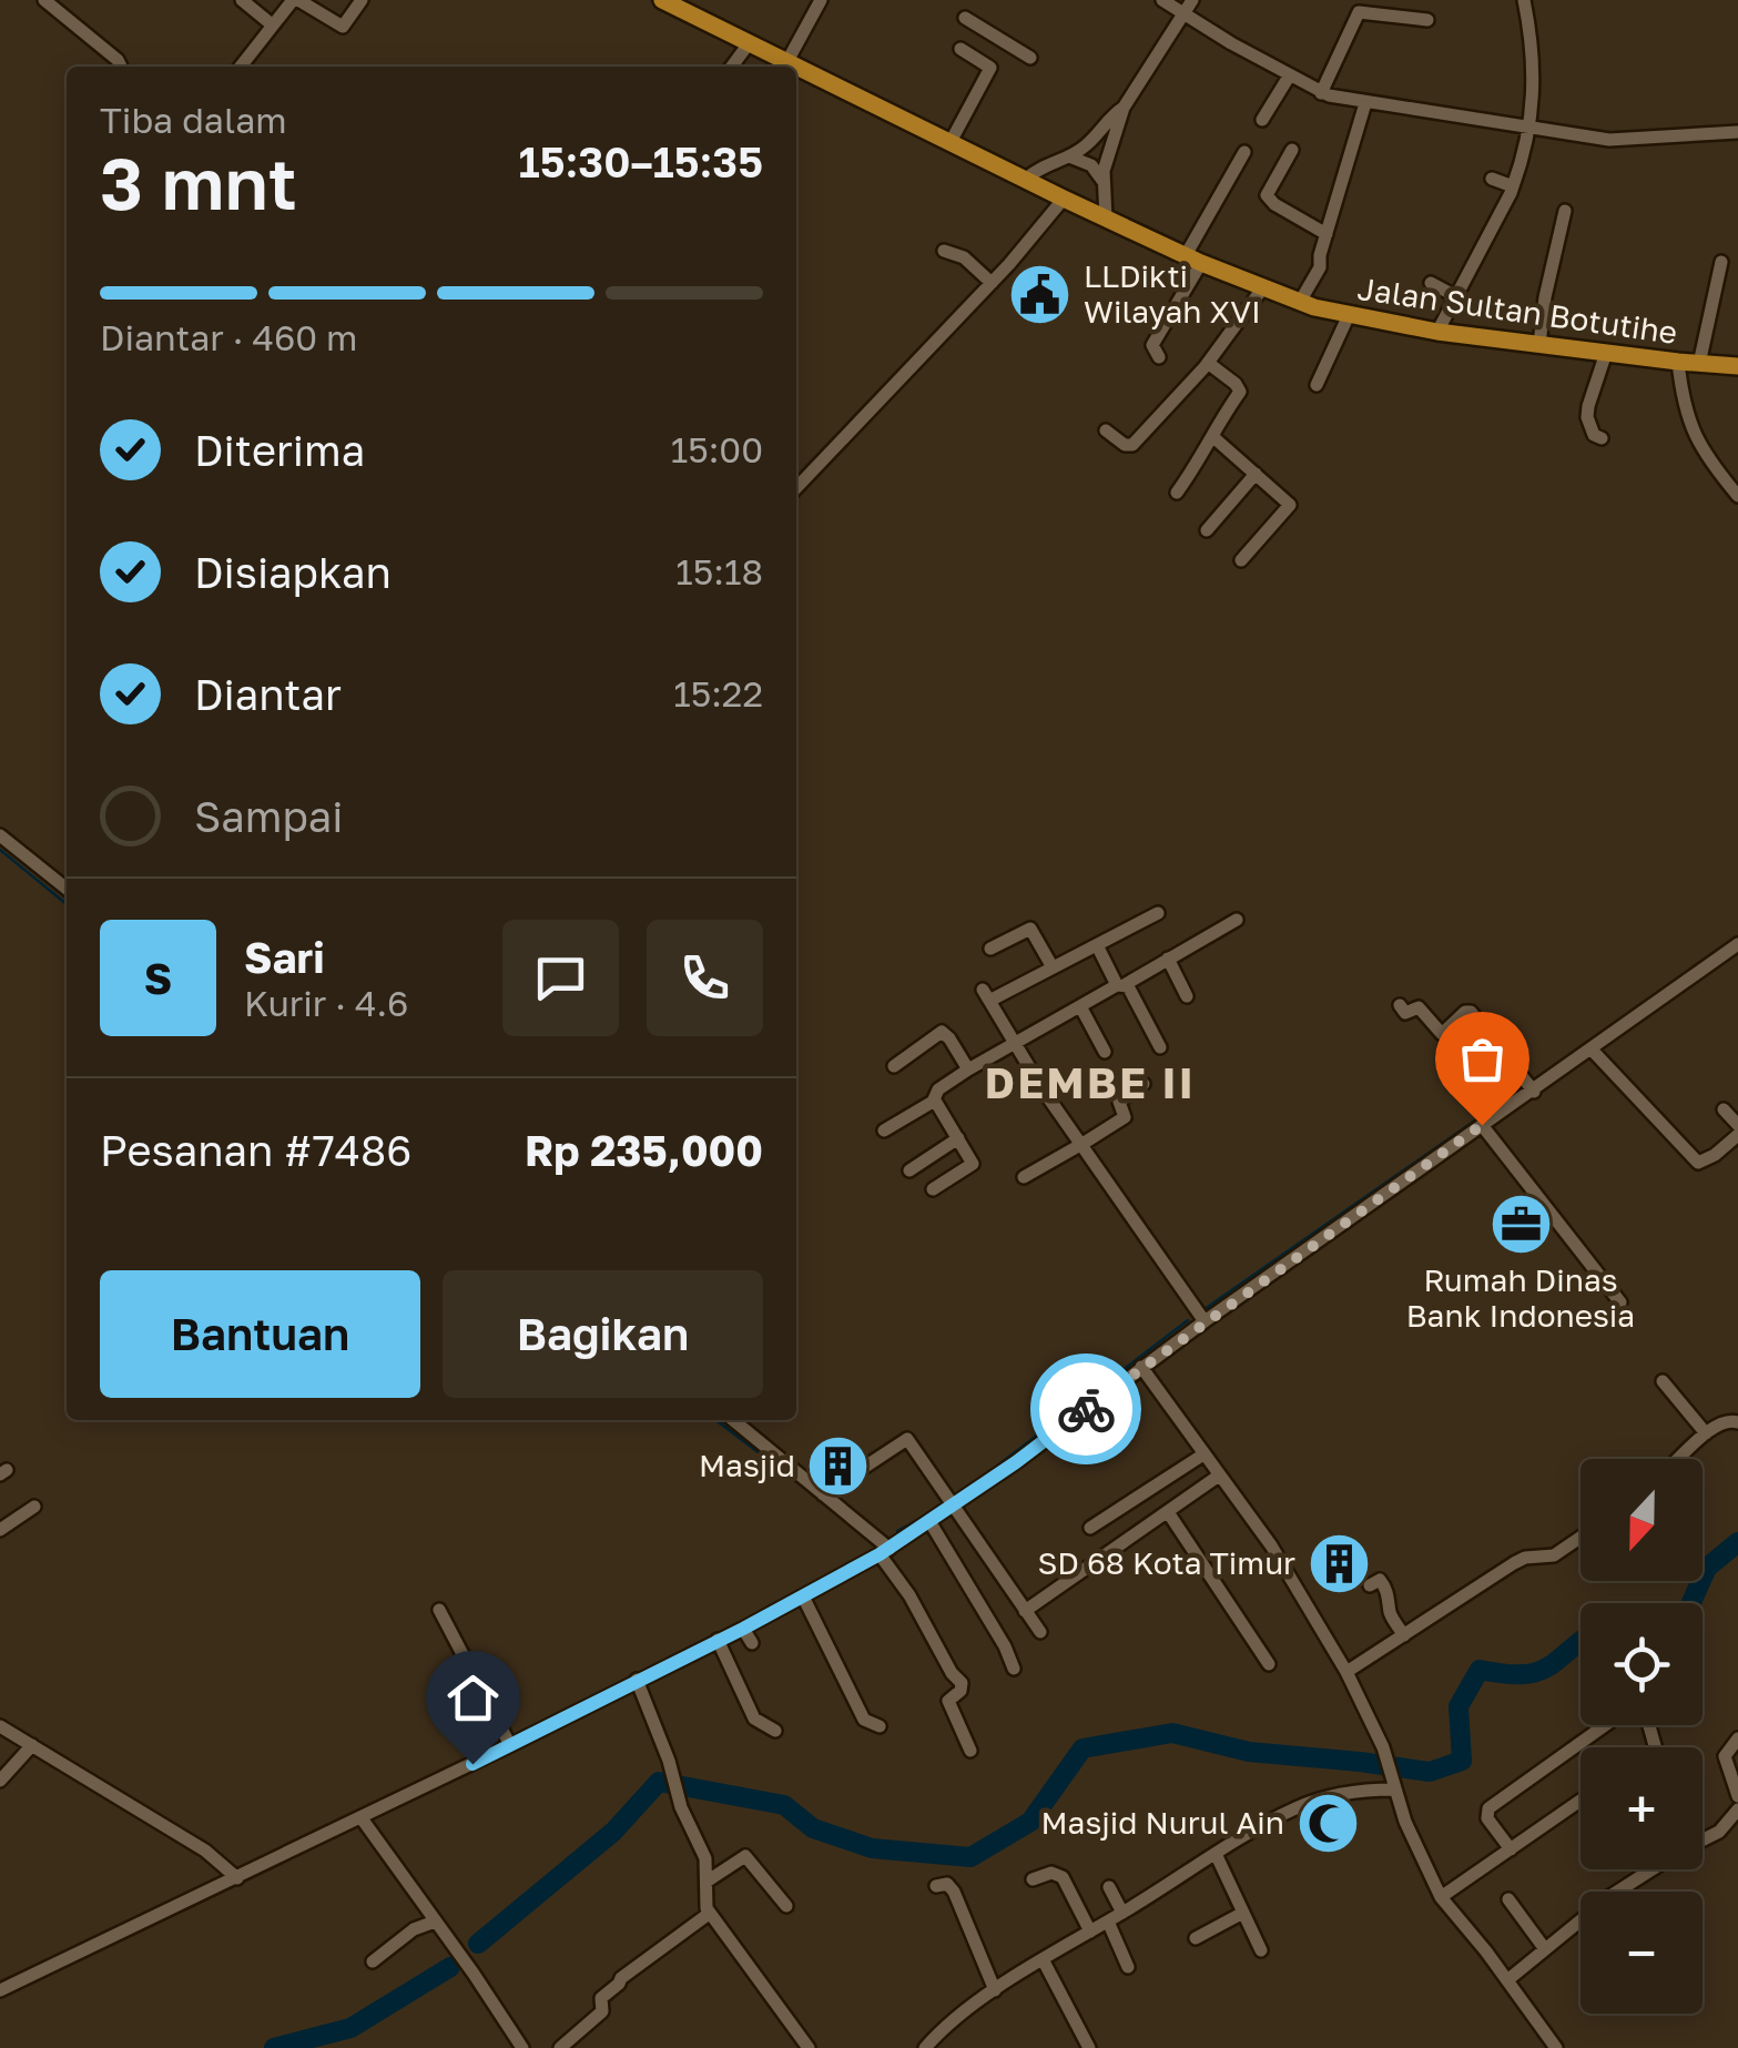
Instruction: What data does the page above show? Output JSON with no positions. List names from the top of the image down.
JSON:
{
  "streets": {
    "main road": ["Jalan Sultan Botutihe"]
  },
  "districts": ["DEMBE II"],
  "places": {
    "public building": ["LLDikti Wilayah XVI"],
    "office": ["Rumah Dinas Bank Indonesia"],
    "building": ["Masjid", "SD 68 Kota Timur"],
    "mosque": ["Masjid Nurul Ain"]
  },
  "north": "bottom",
  "page": {
    "heading": ["3 mnt", "Tiba dalam", "15:30–15:35"],
    "panel": [
      "Sari",
      "Kurir · 4.6",
      "Pesanan #7486",
      "Rp 235,000"
    ],
    "bar": "Diantar · 460 m",
    "list": [
      ["Diterima", "15:00"],
      ["Disiapkan", "15:18"],
      ["Diantar", "15:22"],
      "Sampai"
    ],
    "round": "S",
    "buttons": ["Bantuan", "Bagikan"],
    "map_buttons": ["+", "−"]
  }
}
